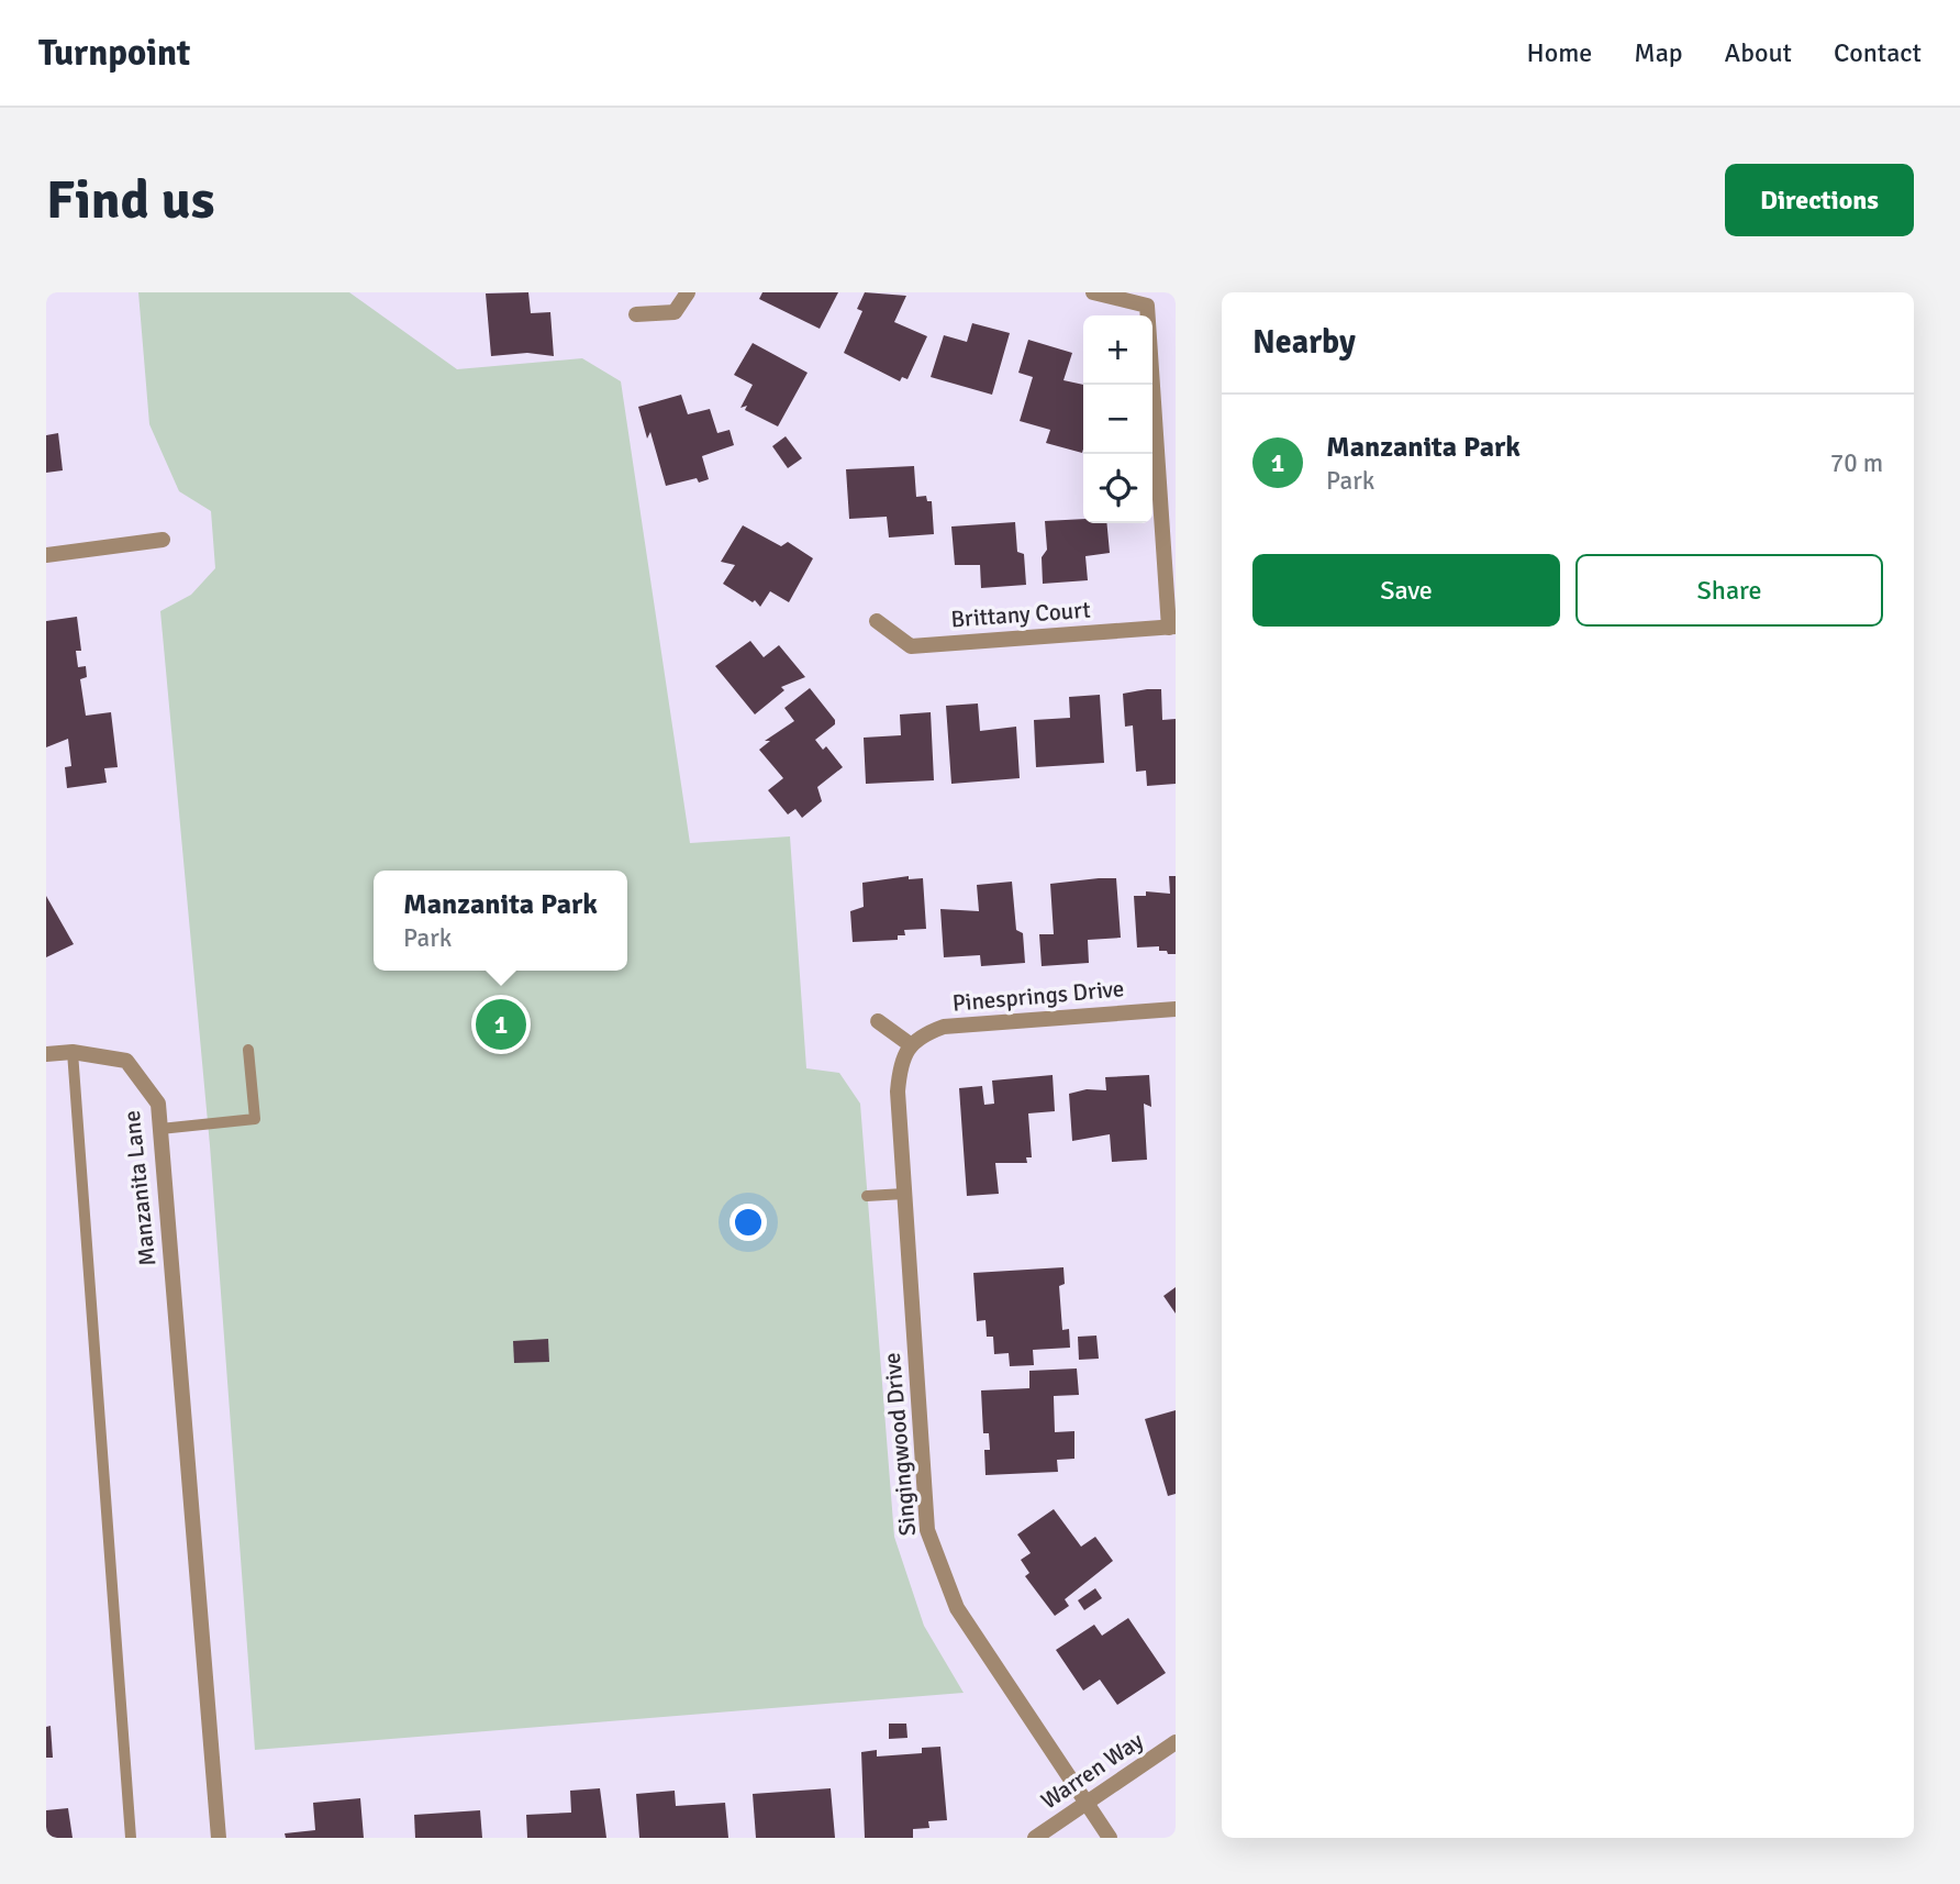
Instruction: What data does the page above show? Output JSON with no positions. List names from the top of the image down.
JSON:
{
  "streets": {
    "street": [
      "Brittany Court",
      "Pinesprings Drive",
      "Manzanita Lane",
      "Singingwood Drive",
      "Warren Way"
    ]
  },
  "crossings": [
    ["Pinesprings Drive", "Singingwood Drive"],
    ["Singingwood Drive", "Warren Way"]
  ],
  "page": {
    "header": "Turnpoint",
    "nav": [
      "Home",
      "Map",
      "About",
      "Contact"
    ],
    "buttons": [
      "Directions",
      ["Save", "Share"]
    ],
    "title": "Find us",
    "heading": "Nearby",
    "map_buttons": ["+", "−"],
    "list": [
      {
        "mark": "1",
        "name": "Manzanita Park",
        "note": "Park",
        "value": "70 m"
      }
    ],
    "popup": ["Manzanita Park", "Park"],
    "pins": "1"
  }
}
